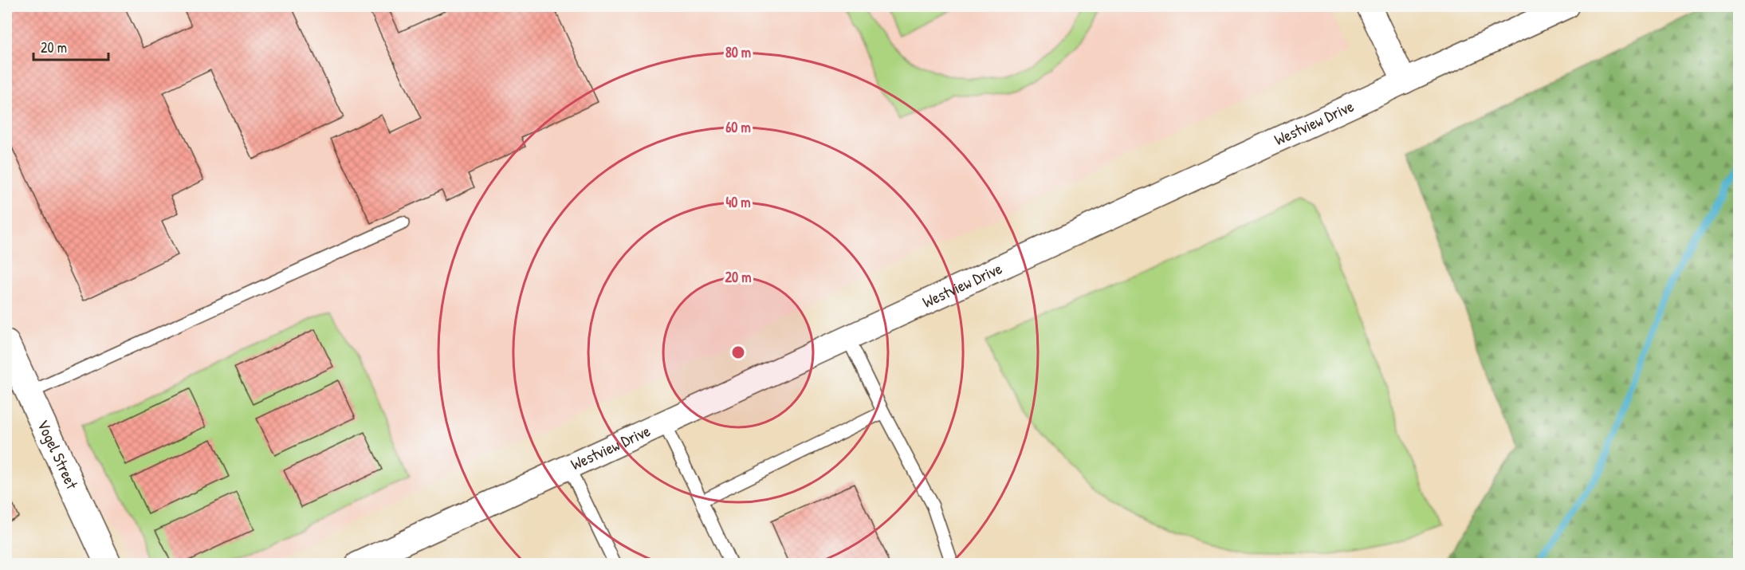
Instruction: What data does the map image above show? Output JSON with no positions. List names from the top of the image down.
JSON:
{
  "streets": {
    "street": ["Westview Drive", "Vogel Street"]
  },
  "scale_bar": "20 m",
  "rings": [
    "80 m",
    "60 m",
    "40 m",
    "20 m"
  ]
}
